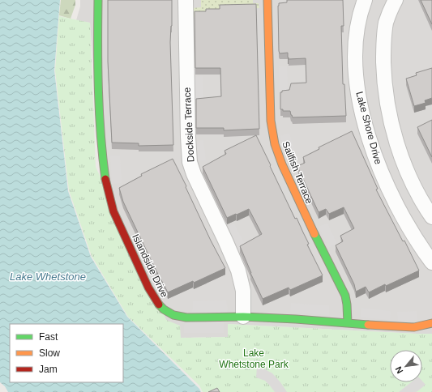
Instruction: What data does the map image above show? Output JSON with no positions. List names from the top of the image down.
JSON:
{
  "streets": {
    "street": [
      "Dockside Terrace",
      "Lake Shore Drive",
      "Sailfish Terrace",
      "Islandside Drive"
    ]
  },
  "crossings": [
    ["Dockside Terrace", "Islandside Drive"],
    ["Sailfish Terrace", "Islandside Drive"]
  ],
  "water": ["Lake Whetstone"],
  "parks": ["Lake Whetstone Park"],
  "legend": ["Fast", "Slow", "Jam"],
  "north": "bottom left"
}
